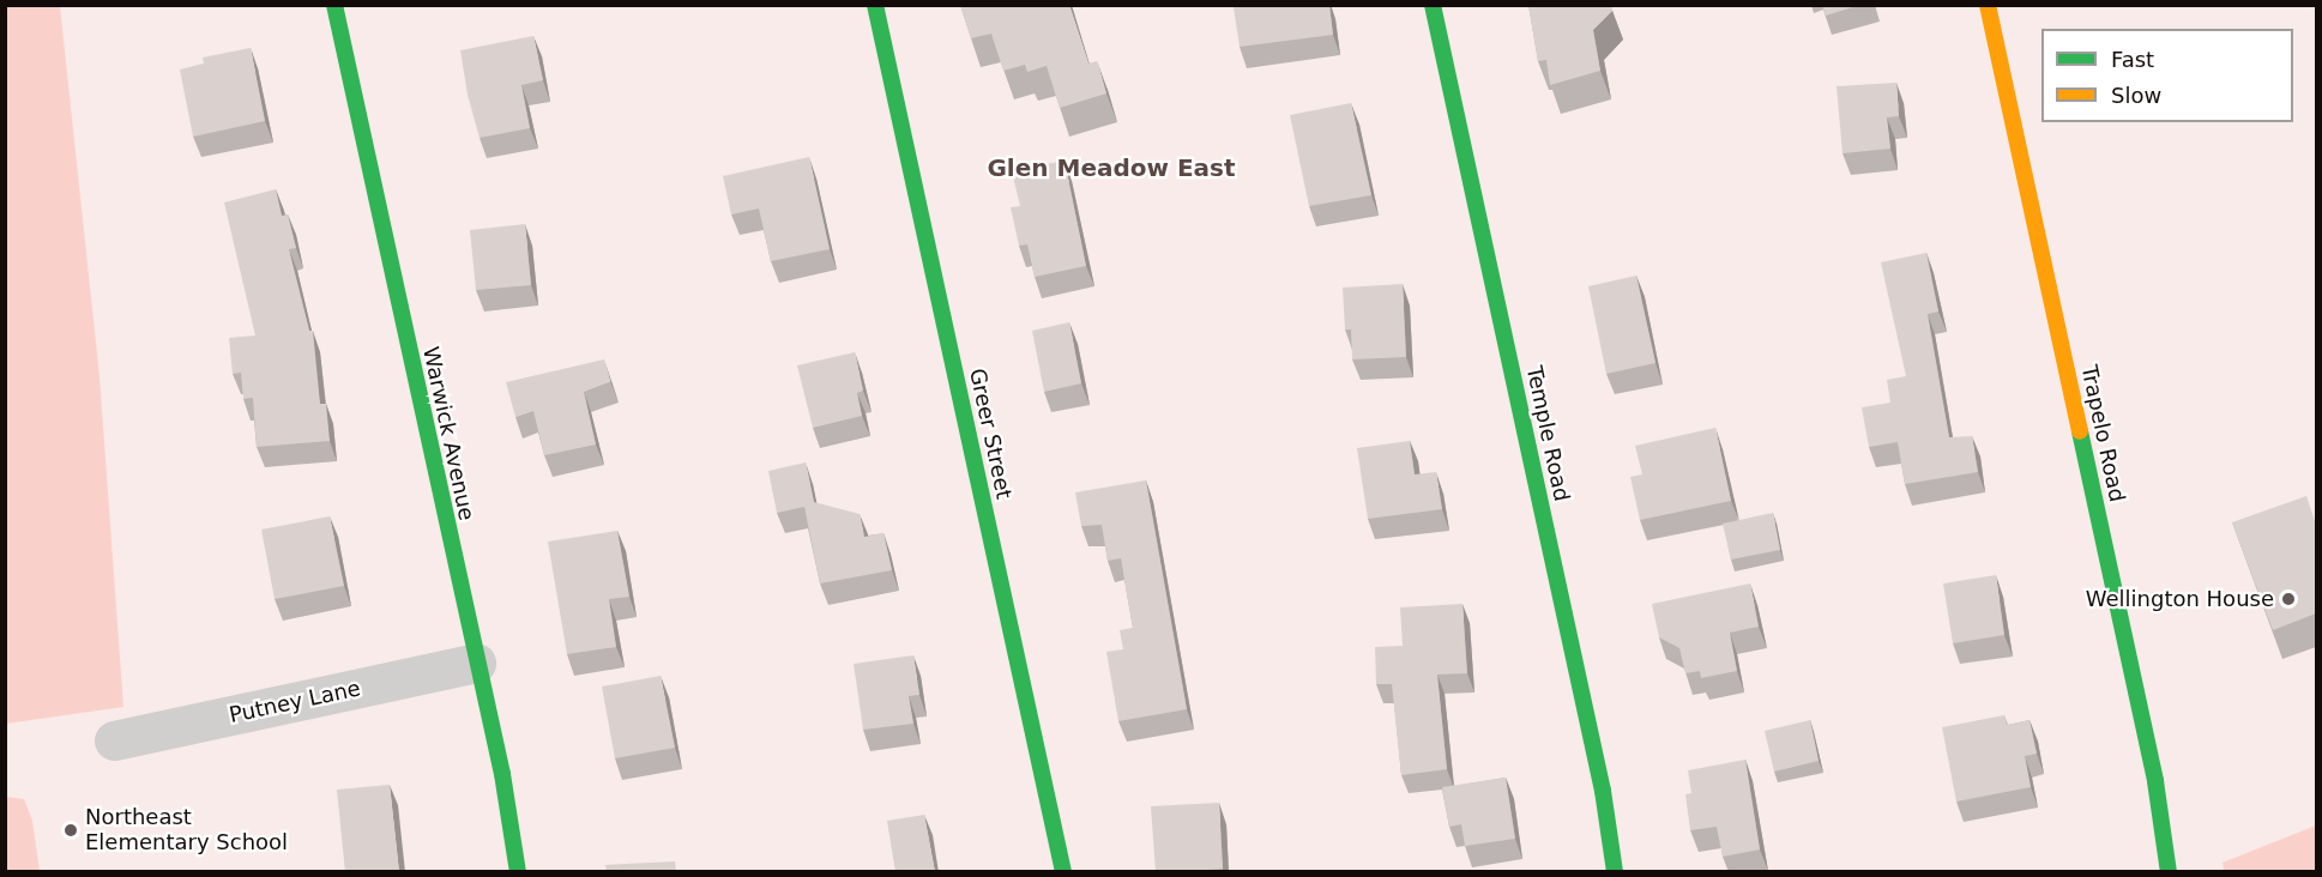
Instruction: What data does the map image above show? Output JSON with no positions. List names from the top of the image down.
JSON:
{
  "streets": {
    "street": [
      "Warwick Avenue",
      "Greer Street",
      "Temple Road",
      "Trapelo Road",
      "Putney Lane"
    ]
  },
  "crossings": [
    ["Warwick Avenue", "Putney Lane"]
  ],
  "districts": ["Glen Meadow East"],
  "places": ["Wellington House", "Northeast Elementary School"],
  "legend": ["Fast", "Slow"]
}
